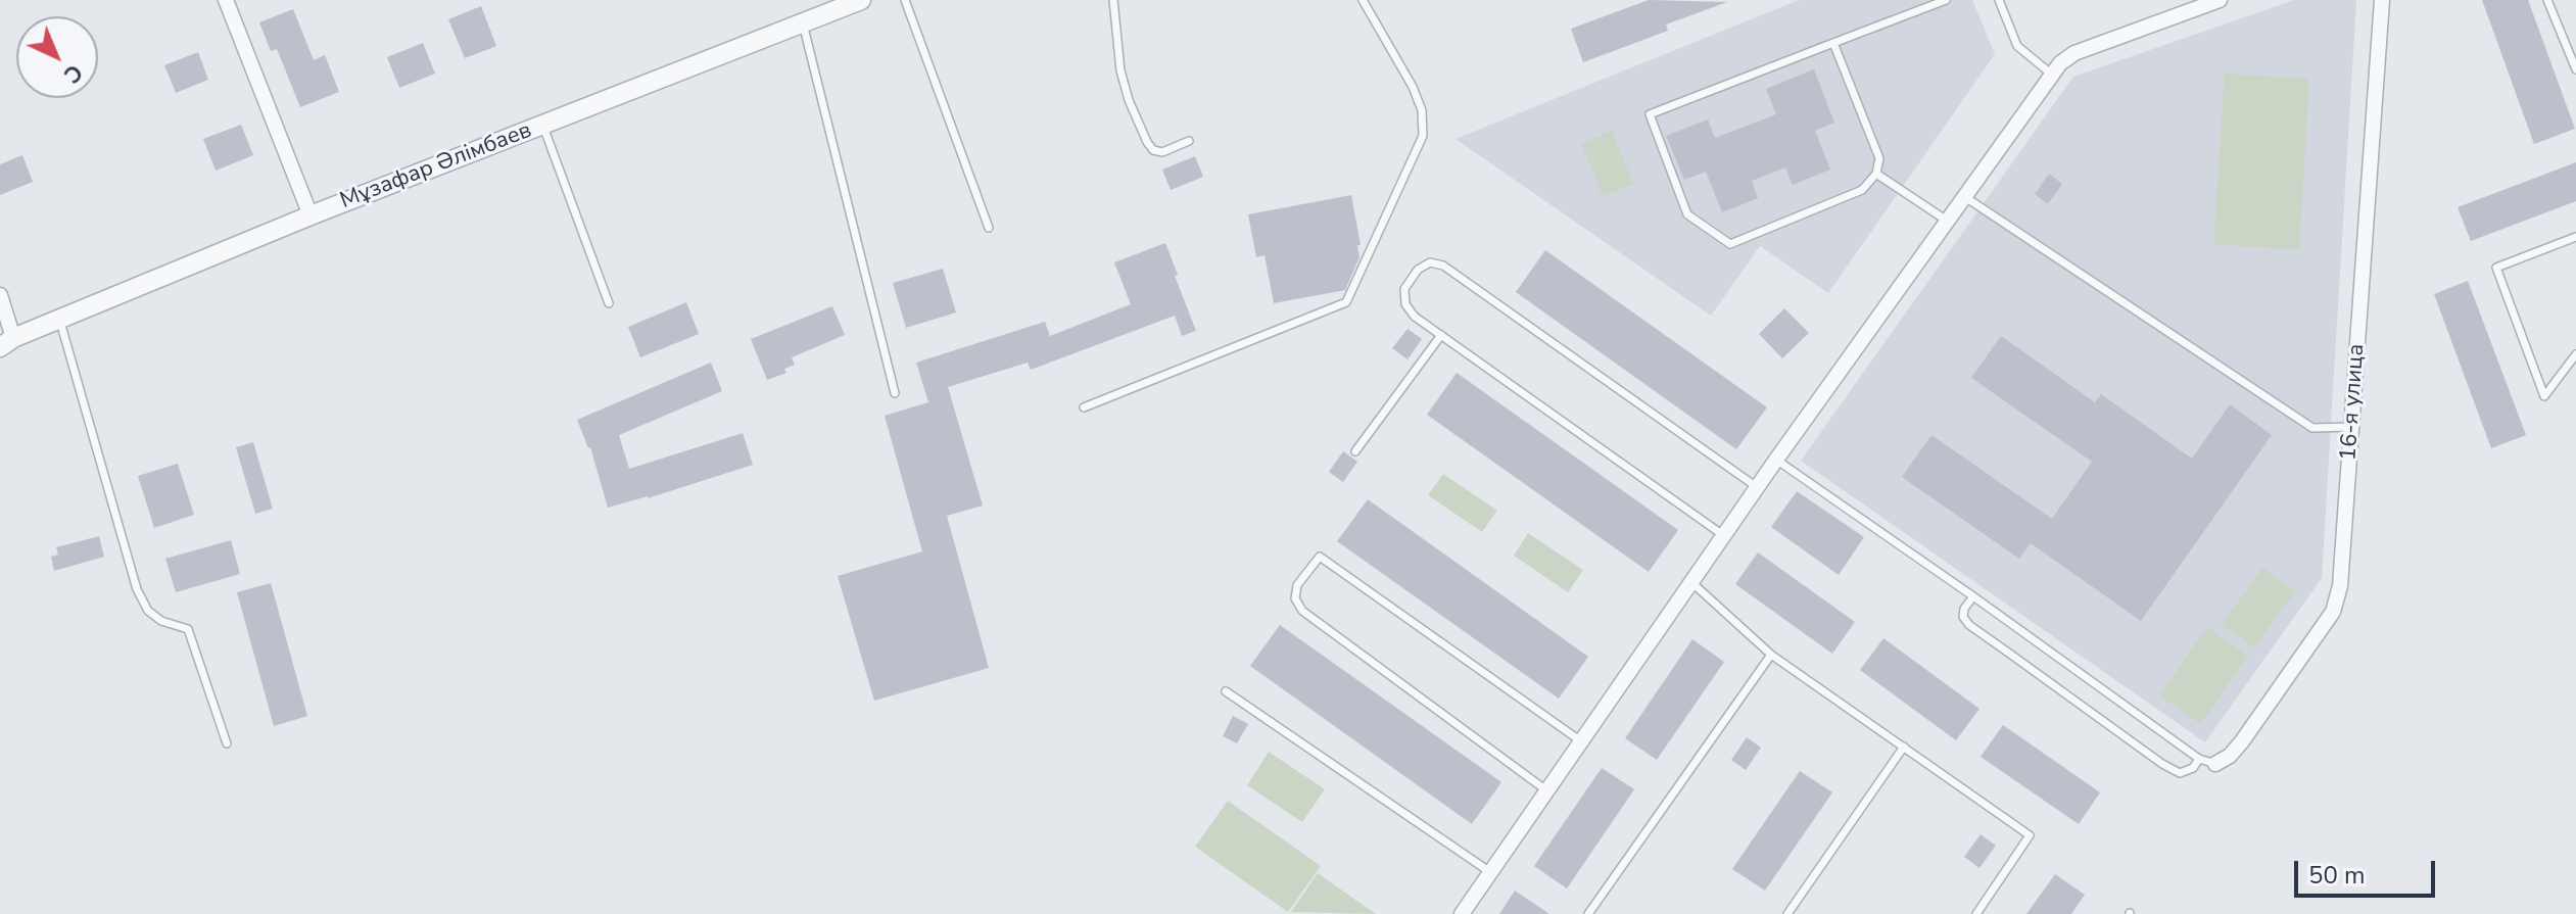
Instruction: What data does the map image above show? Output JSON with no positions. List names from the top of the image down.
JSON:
{
  "streets": {
    "street": ["Мұзафар Әлімбаев", "16-я улица"]
  },
  "scale_bar": "50 m",
  "north": "bottom right"
}
